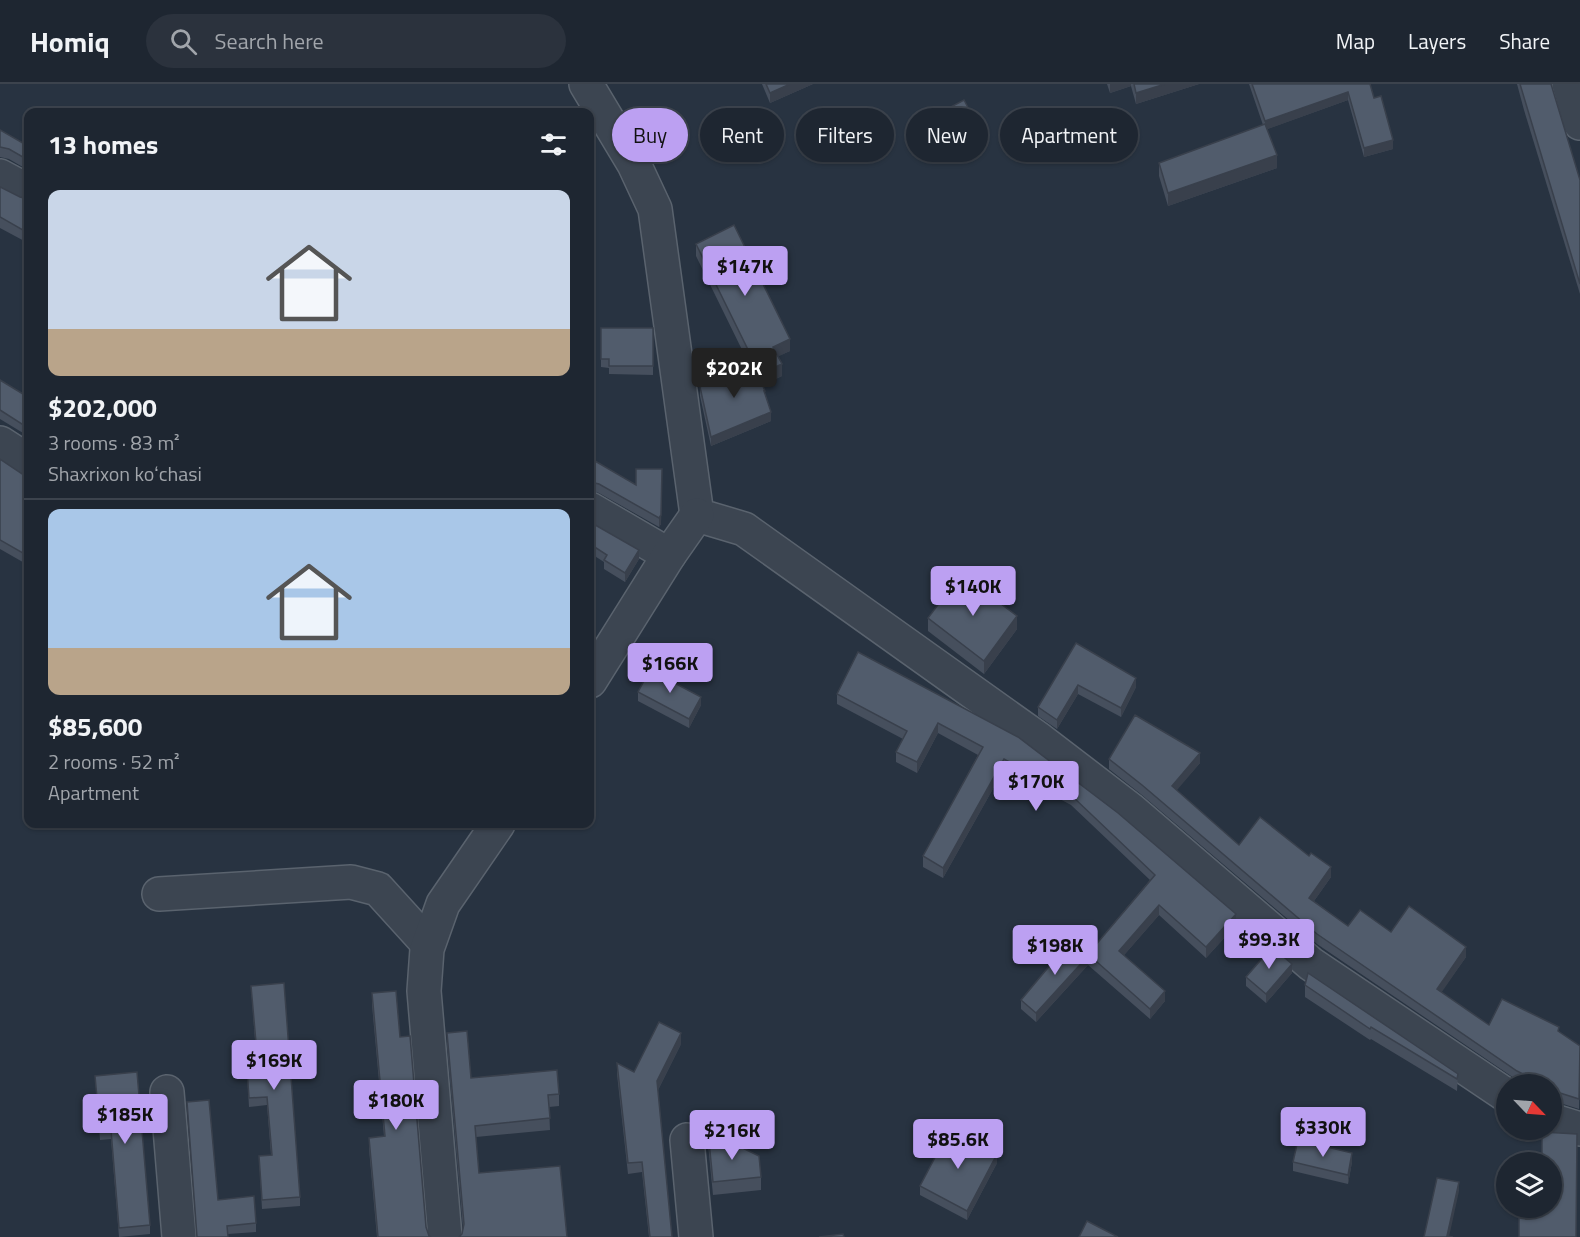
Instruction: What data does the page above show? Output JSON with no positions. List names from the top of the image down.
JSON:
{
  "north": "bottom right",
  "page": {
    "header": "Homiq",
    "search": "Search here",
    "nav": ["Map", "Layers", "Share"],
    "chip": [
      "Buy",
      "Rent",
      "Filters",
      "New",
      "Apartment"
    ],
    "heading": "13 homes",
    "list": [
      {
        "name": "$202,000",
        "note": "3 rooms · 83 m² · Shaxrixon koʻchasi"
      },
      {
        "name": "$85,600",
        "note": "2 rooms · 52 m² · Apartment"
      }
    ],
    "price": [
      "$147K",
      "$202K",
      "$140K",
      "$166K",
      "$170K",
      "$99.3K",
      "$198K",
      "$169K",
      "$180K",
      "$185K",
      "$330K",
      "$216K",
      "$85.6K"
    ]
  }
}
